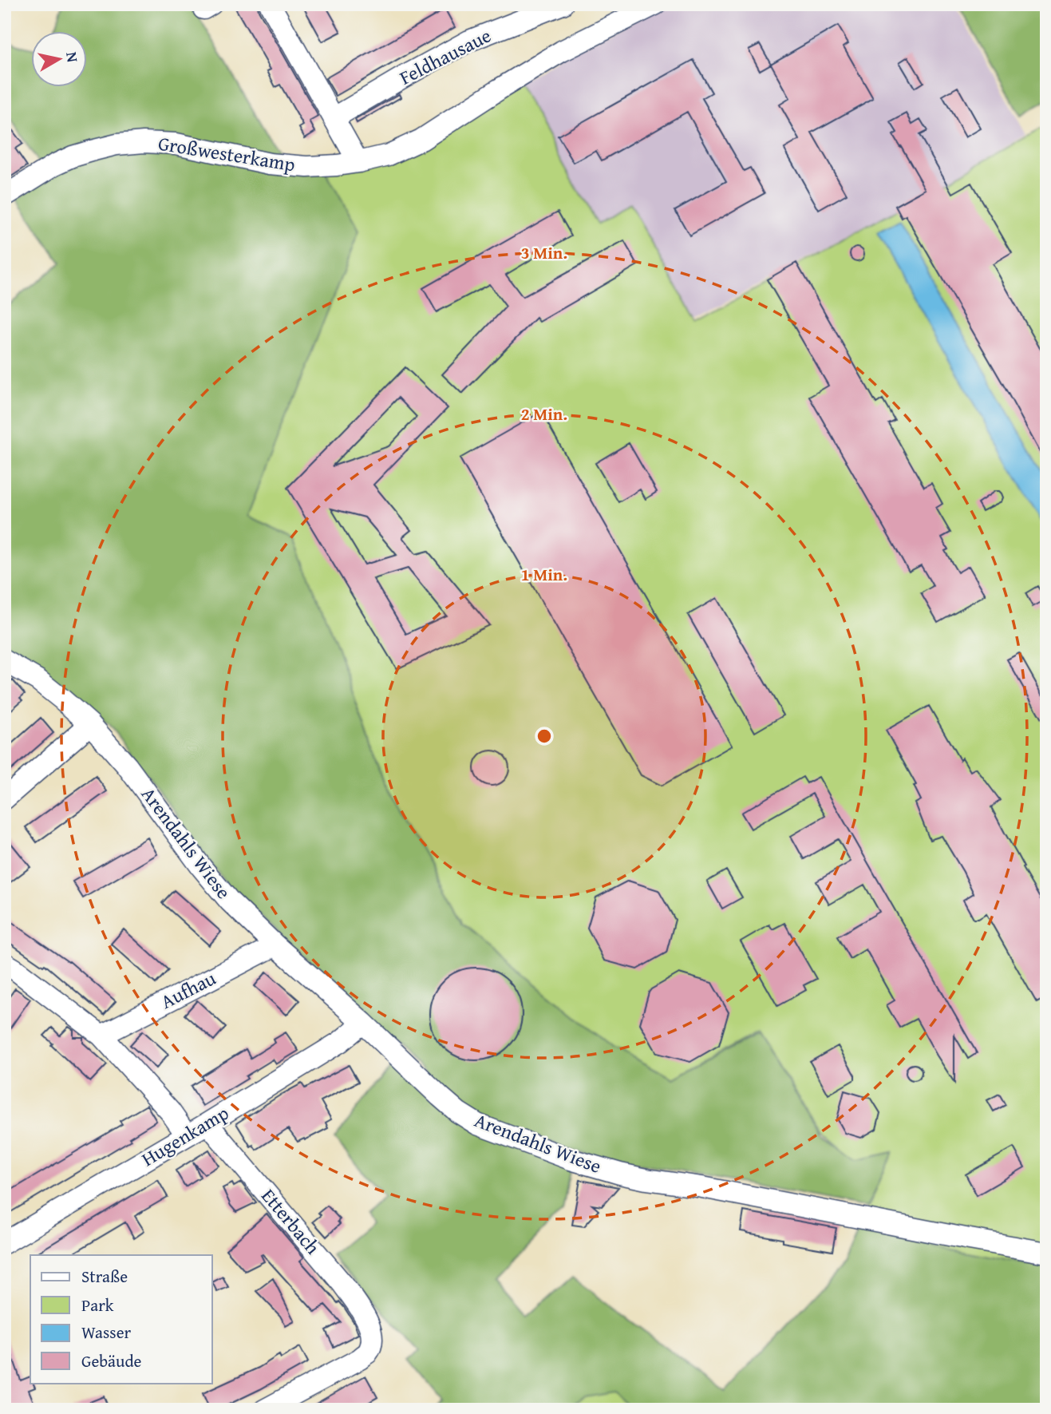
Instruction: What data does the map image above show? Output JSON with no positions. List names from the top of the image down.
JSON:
{
  "streets": {
    "street": [
      "Feldhausaue",
      "Großwesterkamp",
      "Arendahls Wiese",
      "Aufhau",
      "Hugenkamp",
      "Etterbach"
    ]
  },
  "crossings": [
    ["Arendahls Wiese", "Aufhau"],
    ["Arendahls Wiese", "Hugenkamp"],
    ["Hugenkamp", "Etterbach"]
  ],
  "legend": [
    "Straße",
    "Park",
    "Wasser",
    "Gebäude"
  ],
  "north": "right",
  "rings": ["3 Min.", "2 Min.", "1 Min."]
}
